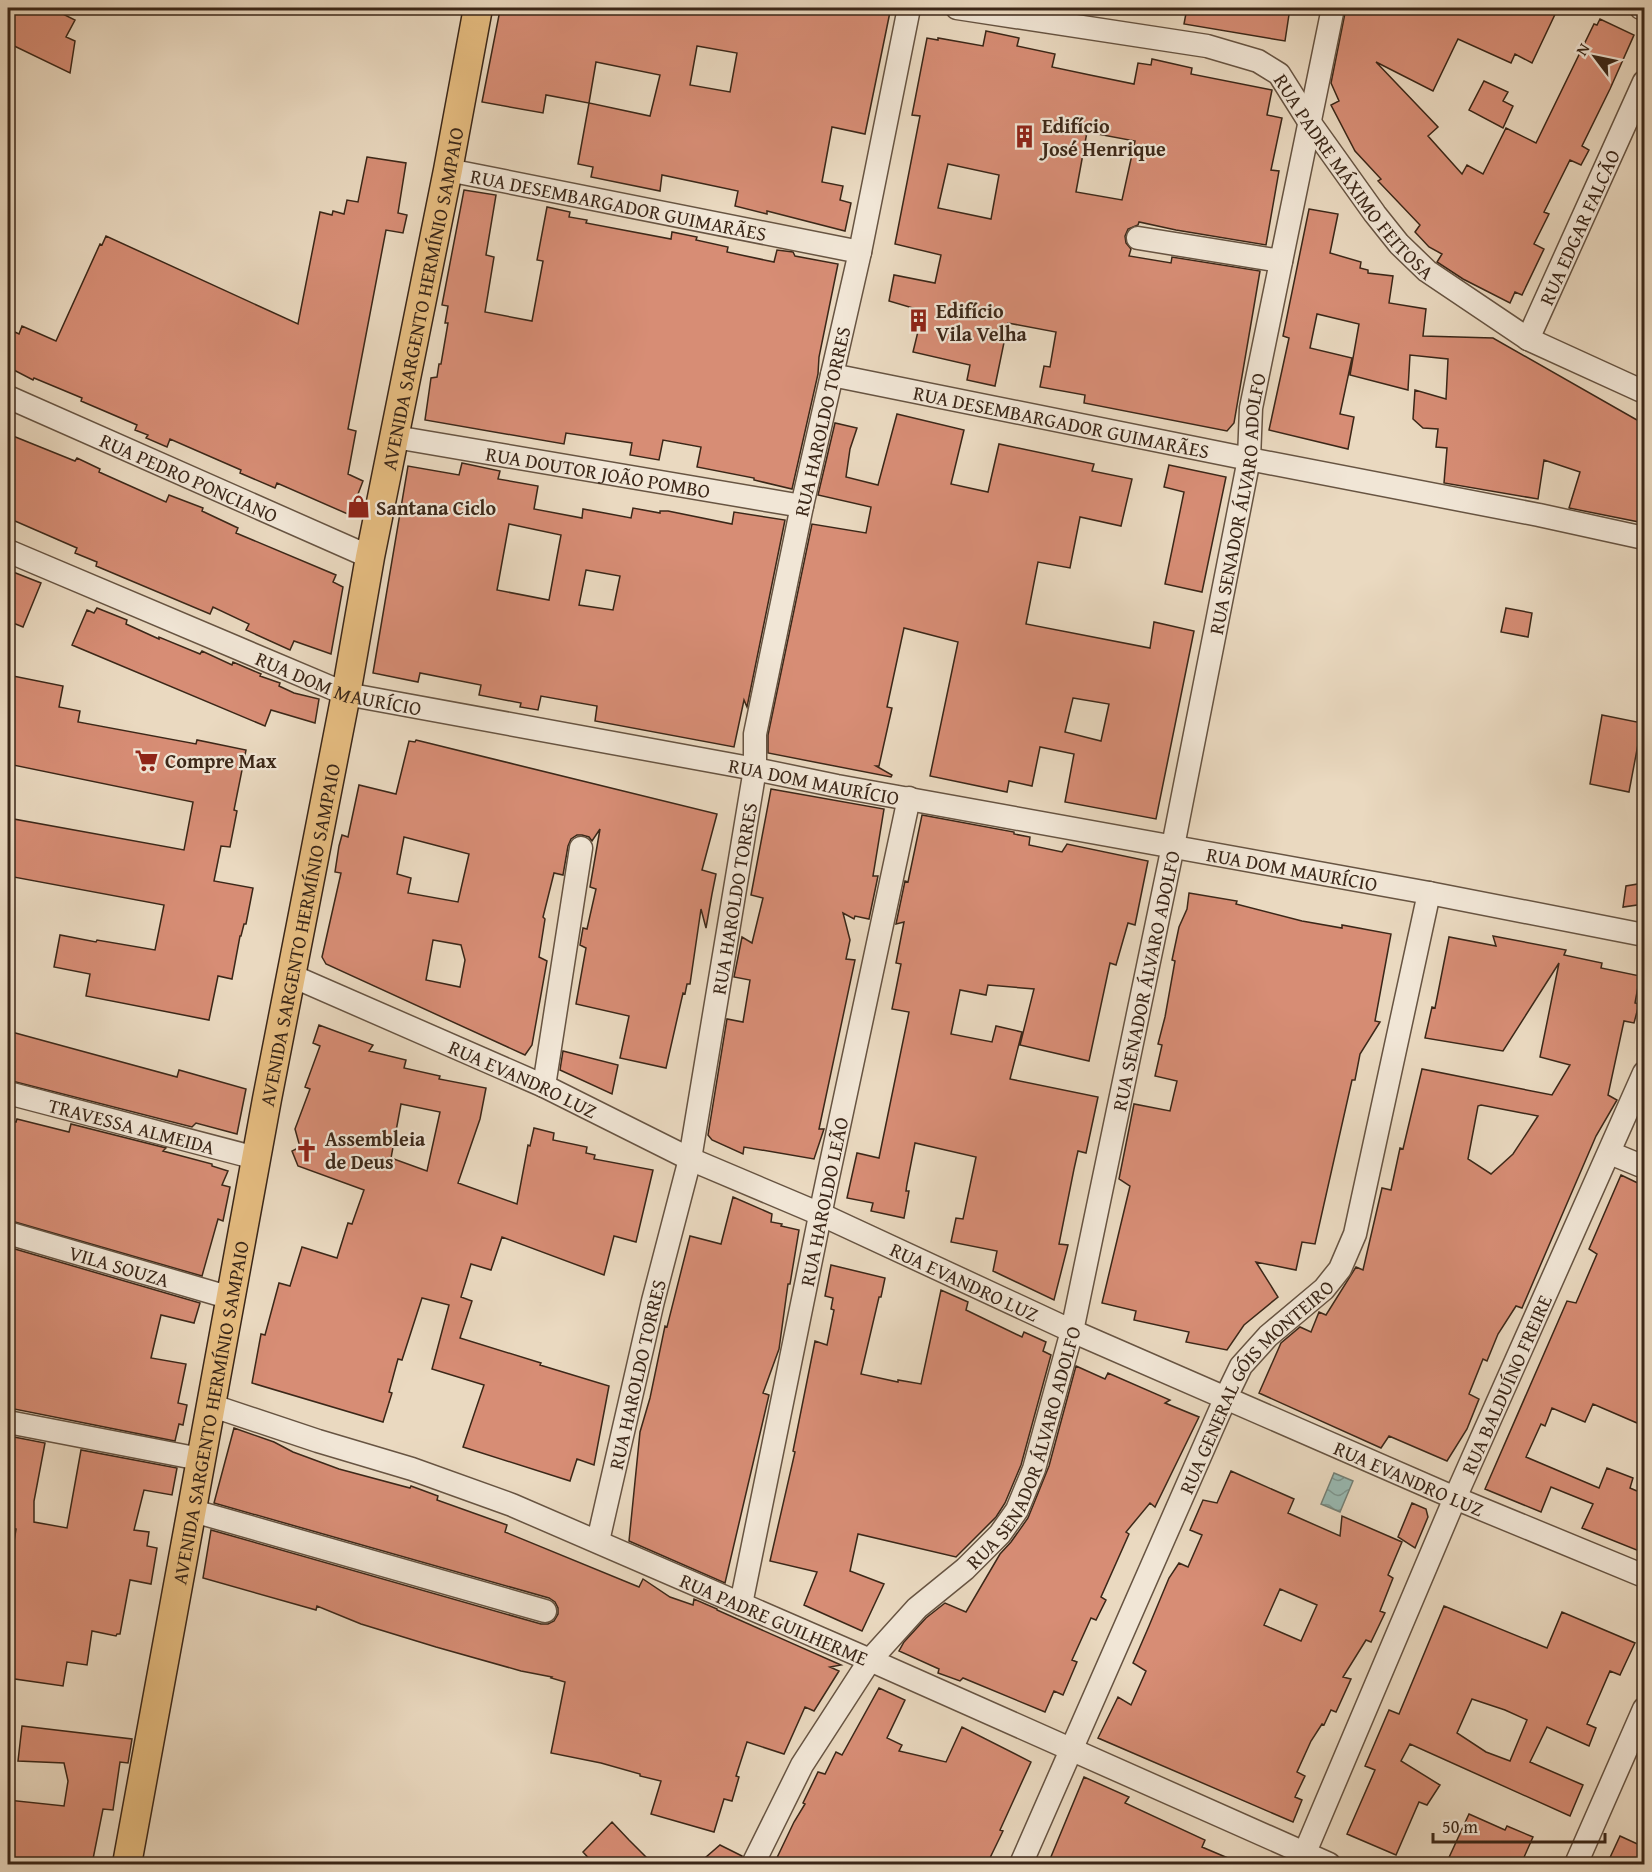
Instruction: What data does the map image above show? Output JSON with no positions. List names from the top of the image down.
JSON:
{
  "streets": {
    "main road": ["AVENIDA SARGENTO HERMÍNIO SAMPAIO"],
    "street": [
      "RUA PADRE MÁXIMO FEITOSA",
      "RUA DESEMBARGADOR GUIMARÃES",
      "RUA EDGAR FALCÃO",
      "RUA HAROLDO TORRES",
      "RUA DOUTOR JOÃO POMBO",
      "RUA PEDRO PONCIANO",
      "RUA SENADOR ÁLVARO ADOLFO",
      "RUA DOM MAURÍCIO",
      "RUA EVANDRO LUZ",
      "TRAVESSA ALMEIDA",
      "RUA HAROLDO LEÃO",
      "VILA SOUZA",
      "RUA BALDUÍNO FREIRE",
      "RUA GENERAL GÓIS MONTEIRO",
      "RUA PADRE GUILHERME"
    ]
  },
  "crossings": [
    ["RUA PADRE MÁXIMO FEITOSA", "RUA EDGAR FALCÃO"],
    ["RUA PADRE MÁXIMO FEITOSA", "RUA SENADOR ÁLVARO ADOLFO"],
    ["RUA DESEMBARGADOR GUIMARÃES", "AVENIDA SARGENTO HERMÍNIO SAMPAIO"],
    ["RUA DESEMBARGADOR GUIMARÃES", "RUA HAROLDO TORRES"],
    ["RUA DESEMBARGADOR GUIMARÃES", "RUA SENADOR ÁLVARO ADOLFO"],
    ["AVENIDA SARGENTO HERMÍNIO SAMPAIO", "RUA DOUTOR JOÃO POMBO"],
    ["AVENIDA SARGENTO HERMÍNIO SAMPAIO", "RUA PEDRO PONCIANO"],
    ["AVENIDA SARGENTO HERMÍNIO SAMPAIO", "RUA DOM MAURÍCIO"],
    ["AVENIDA SARGENTO HERMÍNIO SAMPAIO", "RUA EVANDRO LUZ"],
    ["AVENIDA SARGENTO HERMÍNIO SAMPAIO", "TRAVESSA ALMEIDA"],
    ["AVENIDA SARGENTO HERMÍNIO SAMPAIO", "VILA SOUZA"],
    ["AVENIDA SARGENTO HERMÍNIO SAMPAIO", "RUA PADRE GUILHERME"],
    ["RUA HAROLDO TORRES", "RUA DOUTOR JOÃO POMBO"],
    ["RUA HAROLDO TORRES", "RUA DOM MAURÍCIO"],
    ["RUA HAROLDO TORRES", "RUA EVANDRO LUZ"],
    ["RUA HAROLDO TORRES", "RUA PADRE GUILHERME"],
    ["RUA SENADOR ÁLVARO ADOLFO", "RUA DOM MAURÍCIO"],
    ["RUA SENADOR ÁLVARO ADOLFO", "RUA EVANDRO LUZ"],
    ["RUA SENADOR ÁLVARO ADOLFO", "RUA PADRE GUILHERME"],
    ["RUA DOM MAURÍCIO", "RUA HAROLDO LEÃO"],
    ["RUA DOM MAURÍCIO", "RUA GENERAL GÓIS MONTEIRO"],
    ["RUA EVANDRO LUZ", "RUA HAROLDO LEÃO"],
    ["RUA EVANDRO LUZ", "RUA BALDUÍNO FREIRE"],
    ["RUA EVANDRO LUZ", "RUA GENERAL GÓIS MONTEIRO"],
    ["RUA HAROLDO LEÃO", "RUA PADRE GUILHERME"],
    ["RUA BALDUÍNO FREIRE", "RUA PADRE GUILHERME"],
    ["RUA GENERAL GÓIS MONTEIRO", "RUA PADRE GUILHERME"]
  ],
  "places": {
    "building": ["Edifício José Henrique", "Edifício Vila Velha"],
    "shop": ["Santana Ciclo"],
    "supermarket": ["Compre Max"],
    "church": ["Assembleia de Deus"]
  },
  "scale_bar": "50 m",
  "north": "top left"
}
